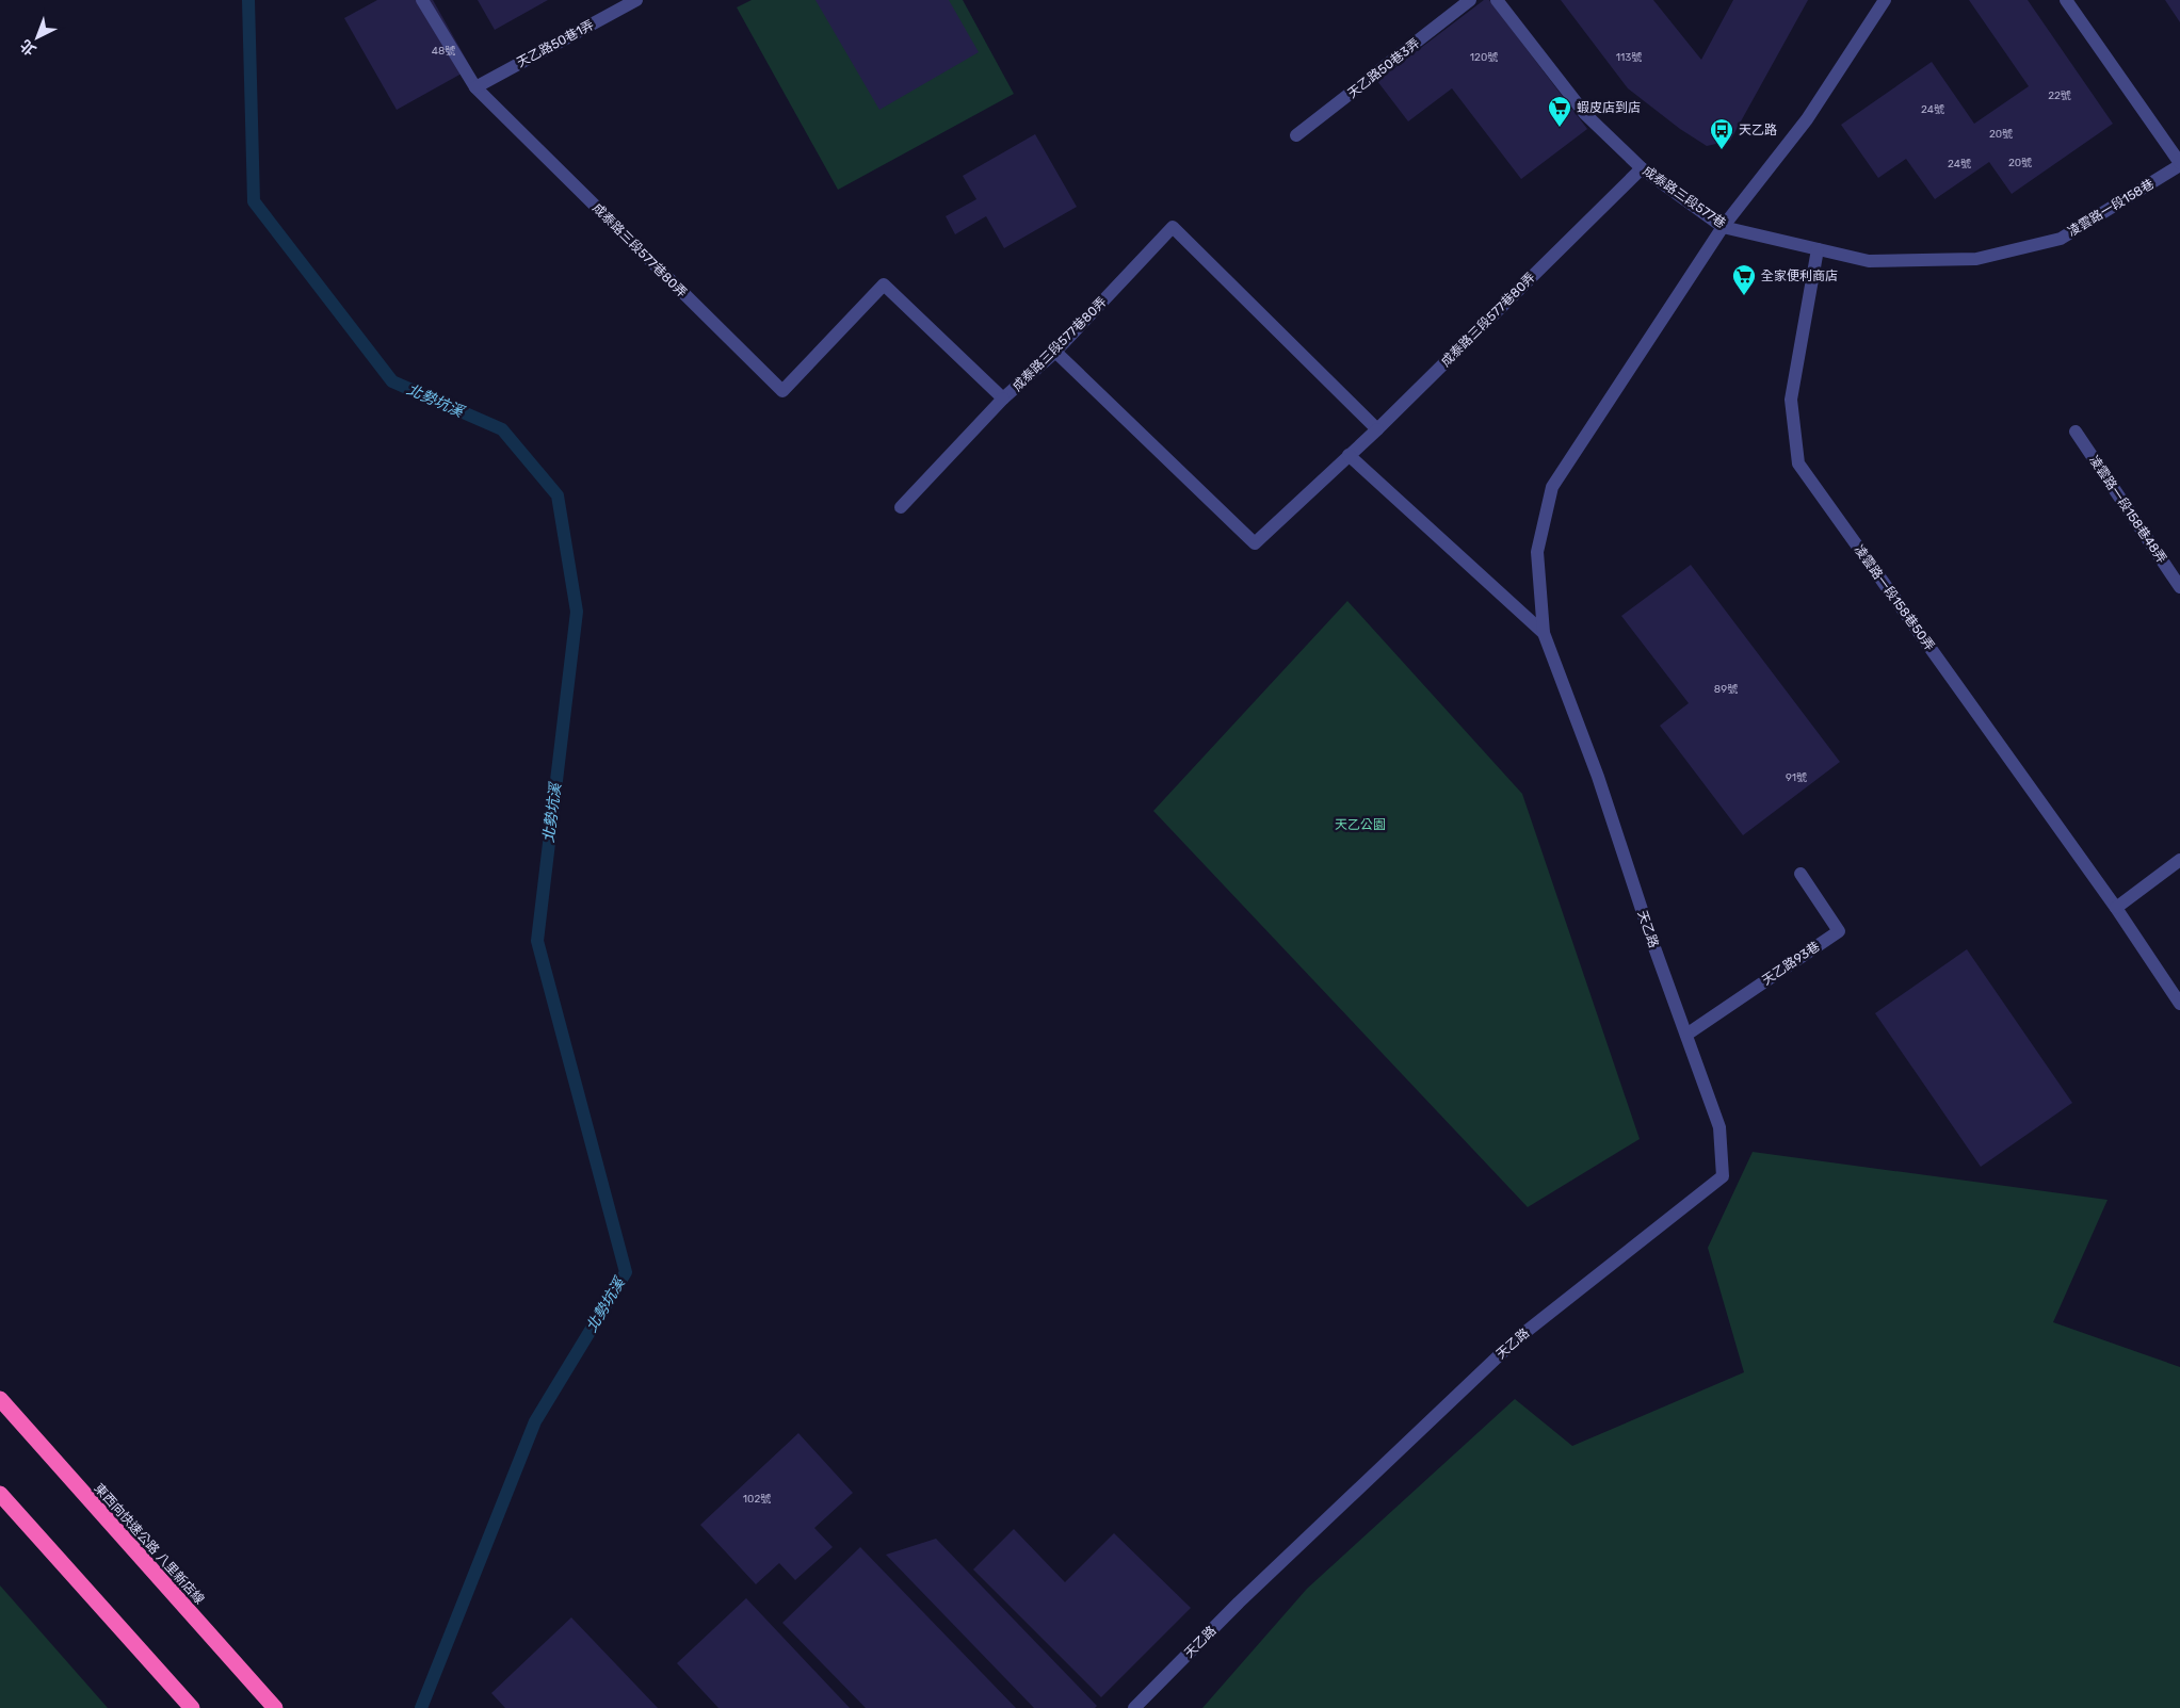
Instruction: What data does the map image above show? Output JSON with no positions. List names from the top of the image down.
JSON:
{
  "streets": {
    "highway": ["東西向快速公路 八里新店線"],
    "street": [
      "天乙路50巷1弄",
      "天乙路50巷3弄",
      "成泰路三段577巷",
      "凌雲路一段158巷",
      "成泰路三段577巷80弄",
      "凌雲路一段158巷48弄",
      "凌雲路一段158巷50弄",
      "天乙路",
      "天乙路93巷"
    ]
  },
  "crossings": [
    ["天乙路50巷1弄", "成泰路三段577巷80弄"],
    ["成泰路三段577巷", "凌雲路一段158巷"],
    ["成泰路三段577巷", "成泰路三段577巷80弄"],
    ["成泰路三段577巷", "凌雲路一段158巷50弄"],
    ["成泰路三段577巷", "天乙路"],
    ["天乙路", "天乙路93巷"]
  ],
  "water": ["北勢坑溪"],
  "parks": ["天乙公園"],
  "places": {
    "supermarket": ["蝦皮店到店", "全家便利商店"],
    "bus stop": ["天乙路"]
  },
  "house_numbers": [
    "48號",
    "120號",
    "113號",
    "22號",
    "24號",
    "20號",
    "20號",
    "24號",
    "89號",
    "91號",
    "102號"
  ],
  "north": "bottom left"
}
